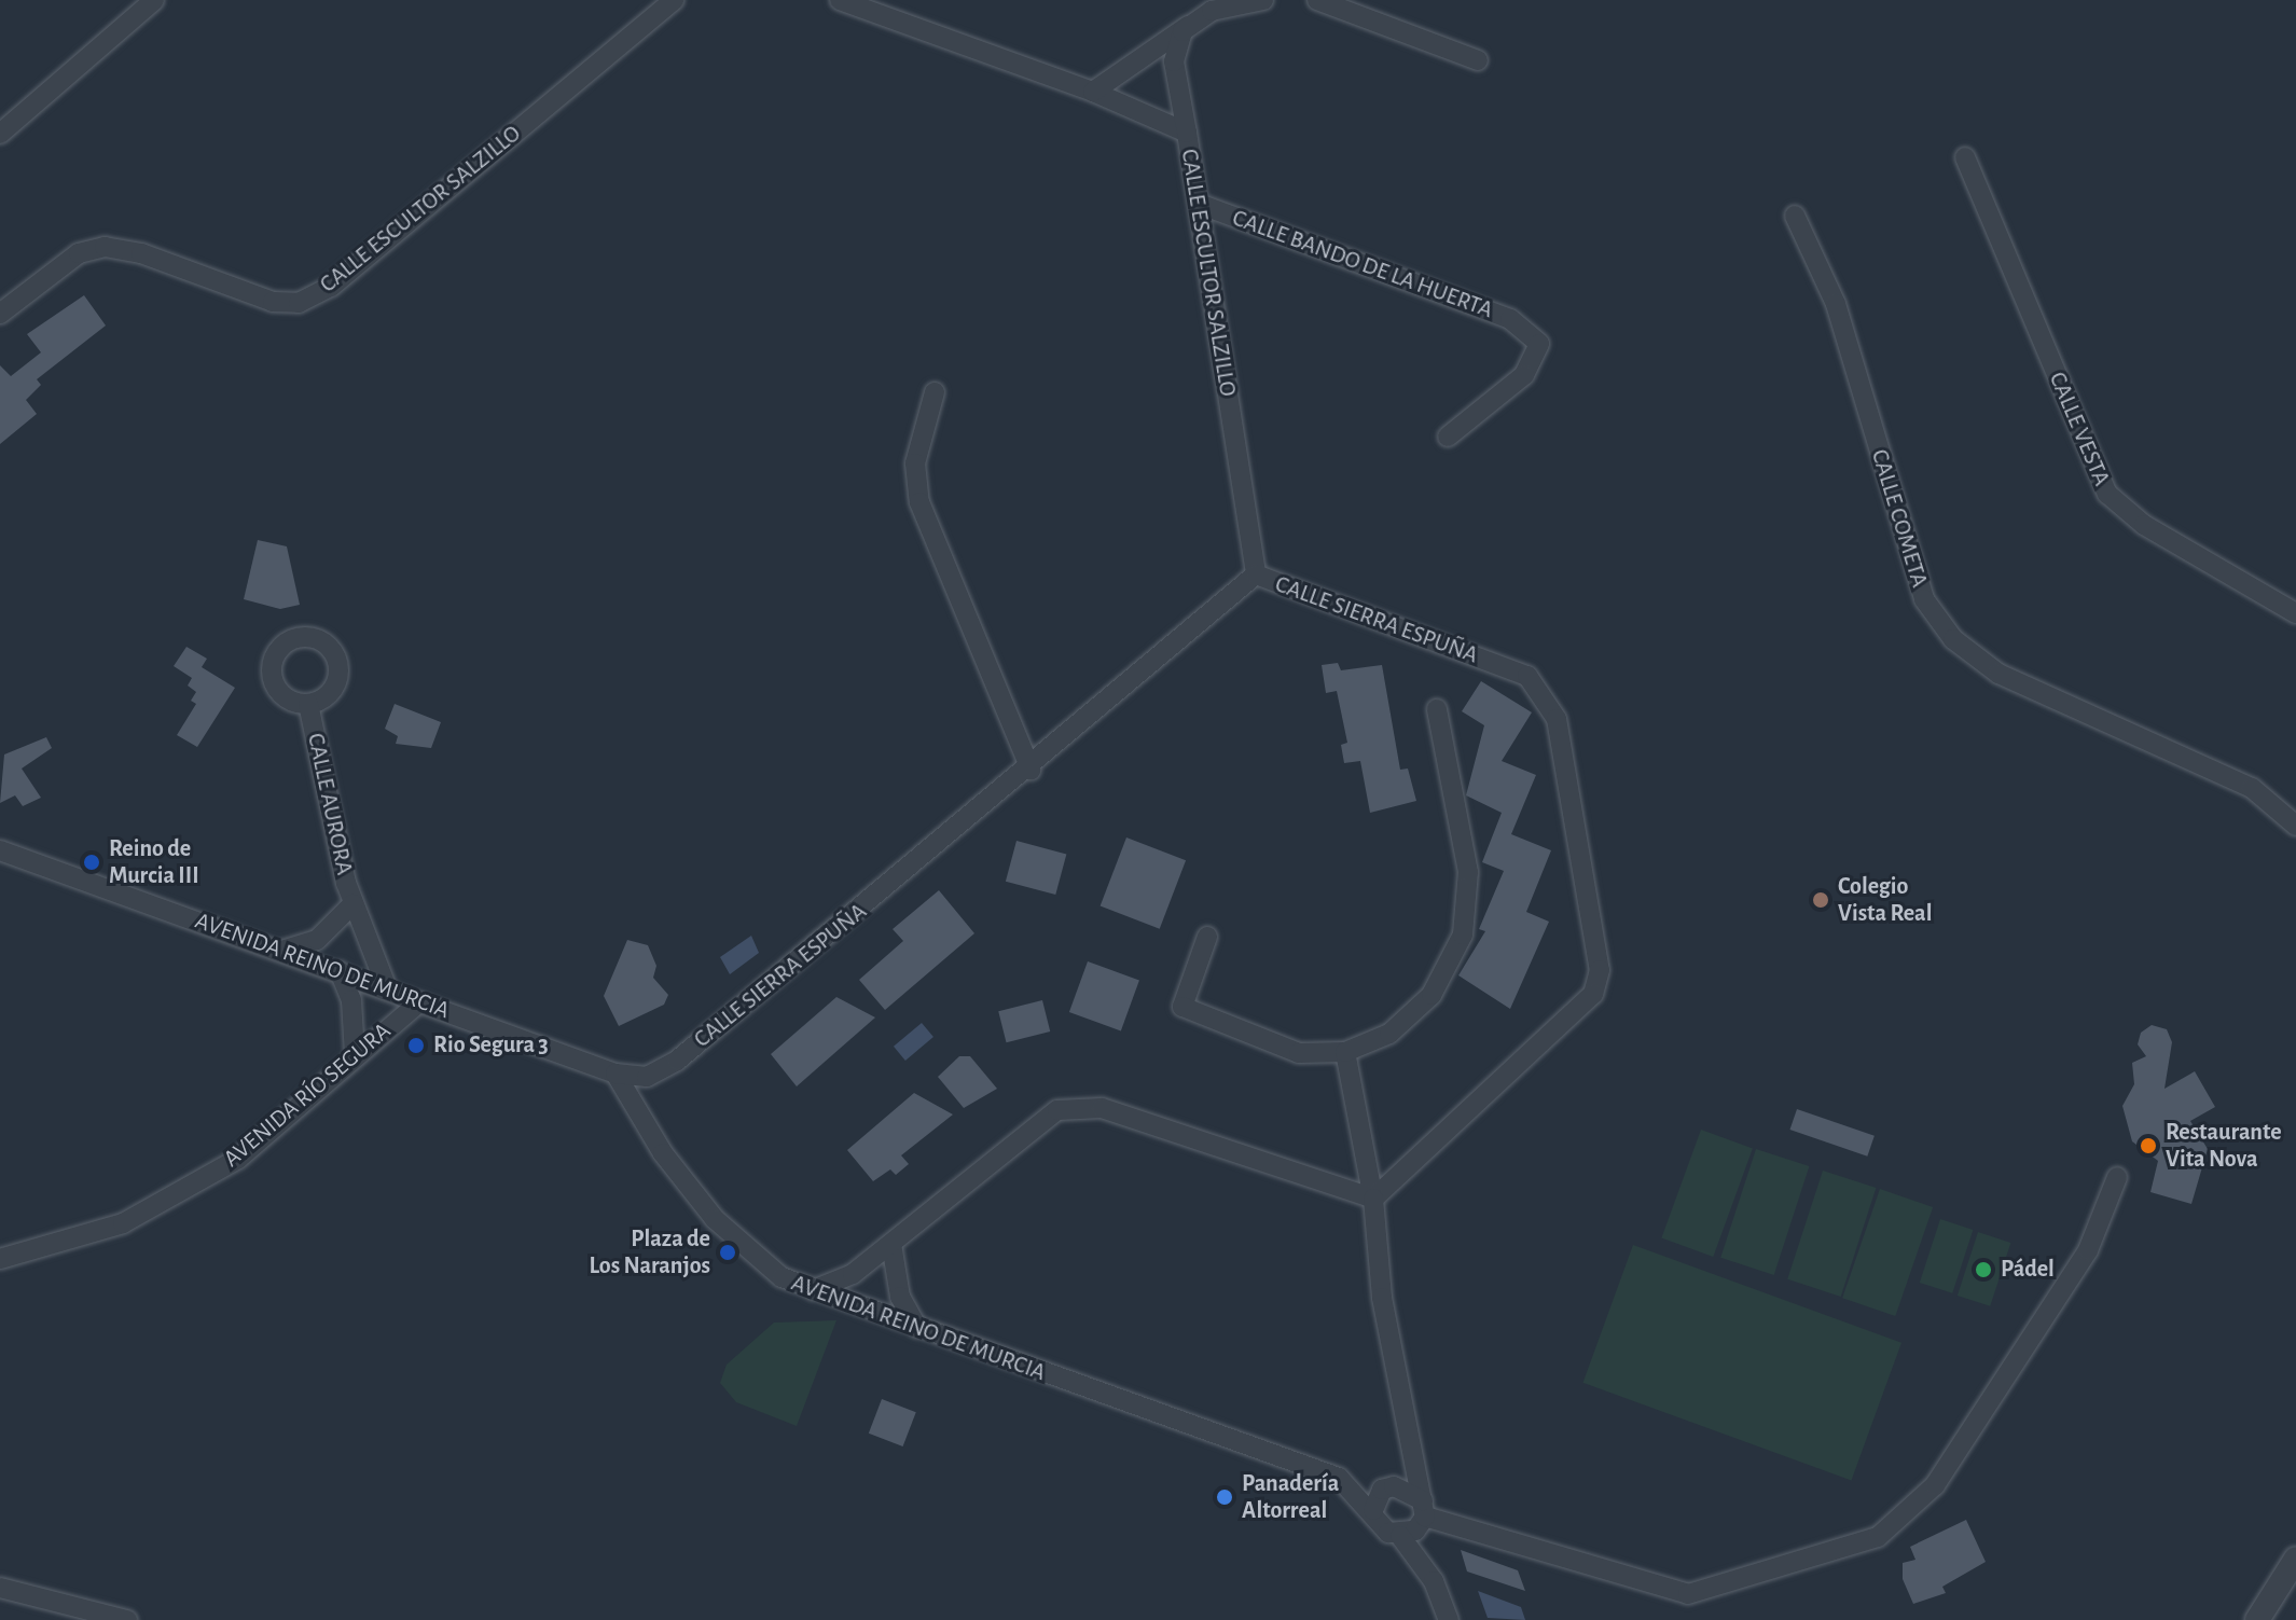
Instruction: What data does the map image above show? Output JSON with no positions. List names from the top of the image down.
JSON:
{
  "streets": {
    "street": [
      "CALLE ESCULTOR SALZILLO",
      "CALLE BANDO DE LA HUERTA",
      "CALLE VESTA",
      "CALLE COMETA",
      "CALLE SIERRA ESPUÑA",
      "CALLE AURORA",
      "AVENIDA REINO DE MURCIA",
      "AVENIDA RÍO SEGURA"
    ]
  },
  "crossings": [
    ["CALLE ESCULTOR SALZILLO", "CALLE BANDO DE LA HUERTA"],
    ["CALLE ESCULTOR SALZILLO", "CALLE SIERRA ESPUÑA"],
    ["CALLE SIERRA ESPUÑA", "AVENIDA REINO DE MURCIA"],
    ["CALLE AURORA", "AVENIDA REINO DE MURCIA"],
    ["AVENIDA REINO DE MURCIA", "AVENIDA RÍO SEGURA"]
  ],
  "places": [
    "Reino de Murcia III",
    "Colegio Vista Real",
    "Rio Segura 3",
    "Restaurante Vita Nova",
    "Plaza de Los Naranjos",
    "Pádel",
    "Panadería Altorreal"
  ]
}
